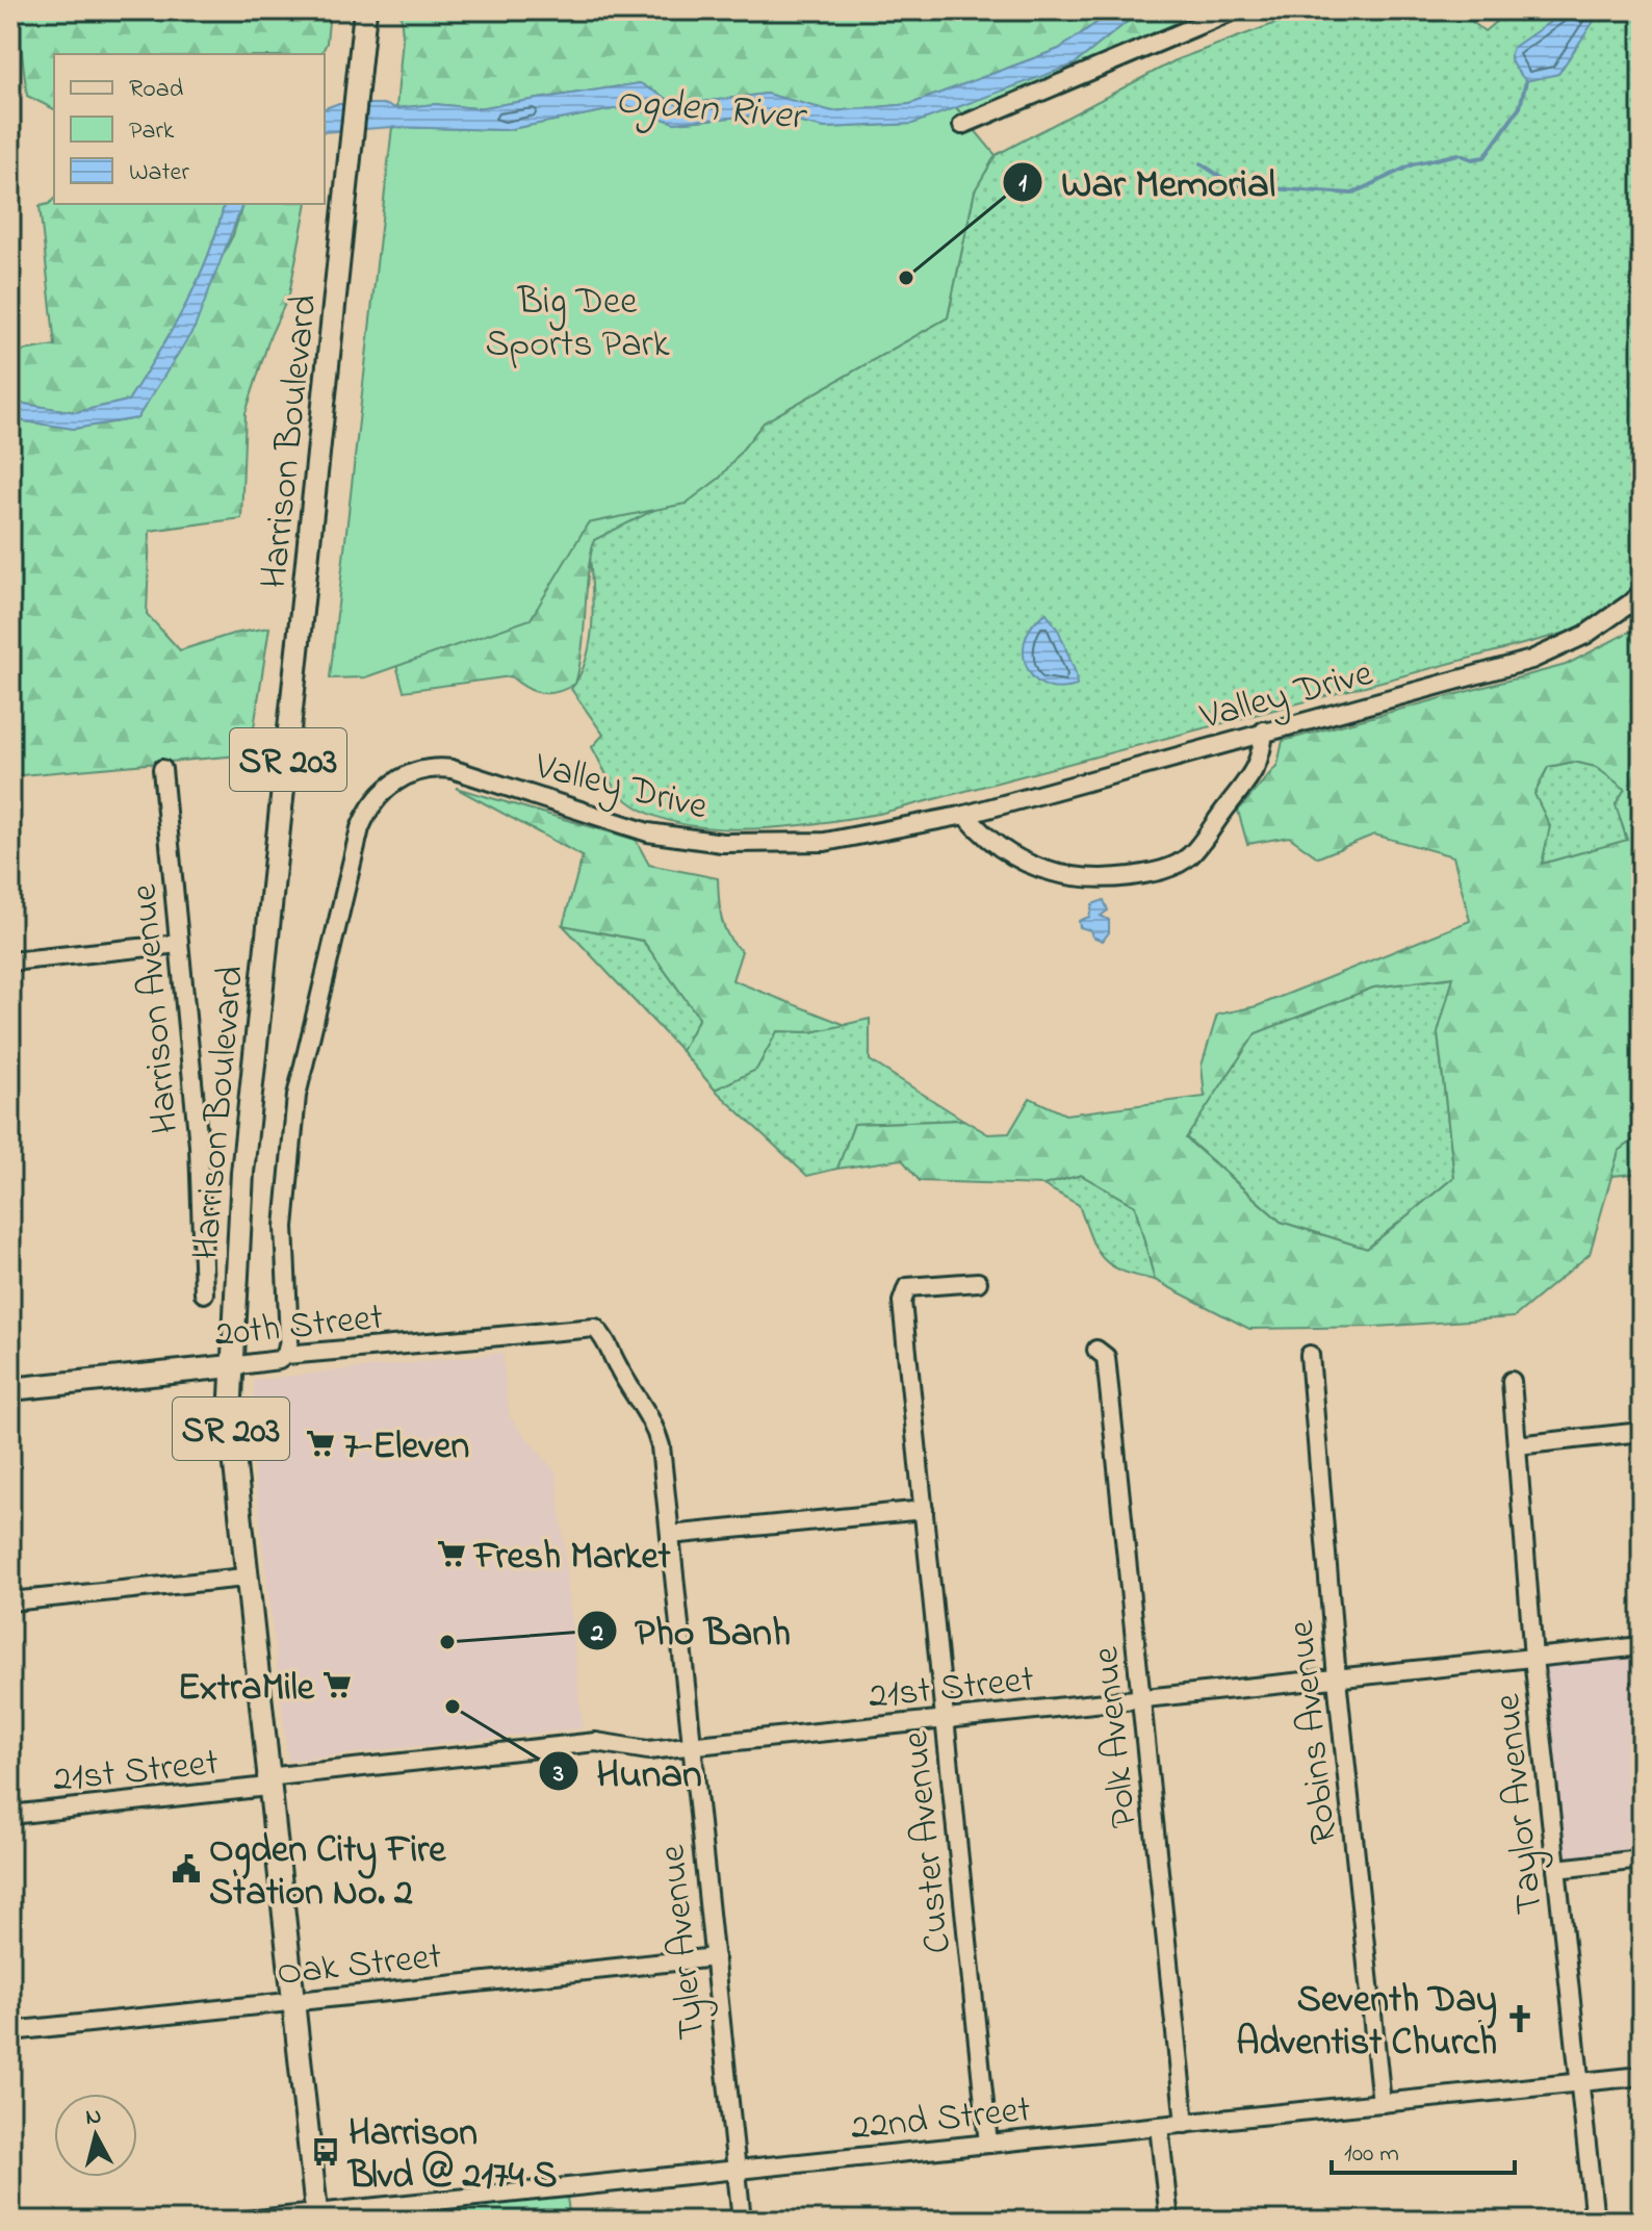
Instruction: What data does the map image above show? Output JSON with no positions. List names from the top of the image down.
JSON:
{
  "streets": {
    "main road": ["Harrison Boulevard", "SR 203", "20th Street"],
    "street": [
      "Valley Drive",
      "Harrison Avenue",
      "21st Street",
      "Robins Avenue",
      "Polk Avenue",
      "Taylor Avenue",
      "Custer Avenue",
      "Tyler Avenue",
      "Oak Street",
      "22nd Street"
    ]
  },
  "crossings": [
    ["Harrison Boulevard", "20th Street"],
    ["Harrison Boulevard", "21st Street"],
    ["Harrison Boulevard", "Oak Street"],
    ["Harrison Boulevard", "22nd Street"],
    ["Valley Drive", "20th Street"],
    ["20th Street", "Tyler Avenue"],
    ["21st Street", "Robins Avenue"],
    ["21st Street", "Polk Avenue"],
    ["21st Street", "Taylor Avenue"],
    ["21st Street", "Custer Avenue"],
    ["21st Street", "Tyler Avenue"],
    ["Robins Avenue", "22nd Street"],
    ["Polk Avenue", "22nd Street"],
    ["Taylor Avenue", "22nd Street"],
    ["Custer Avenue", "22nd Street"],
    ["Tyler Avenue", "Oak Street"],
    ["Tyler Avenue", "22nd Street"]
  ],
  "water": ["Ogden River"],
  "parks": ["Big Dee Sports Park"],
  "places": {
    "other": ["War Memorial", "Pho Banh", "Hunan"],
    "supermarket": ["7-Eleven", "Fresh Market", "ExtraMile"],
    "public building": ["Ogden City Fire Station No. 2"],
    "church": ["Seventh Day Adventist Church"],
    "bus stop": ["Harrison Blvd @ 2174 S"]
  },
  "legend": ["Road", "Park", "Water"],
  "scale_bar": "100 m",
  "north": "top"
}
